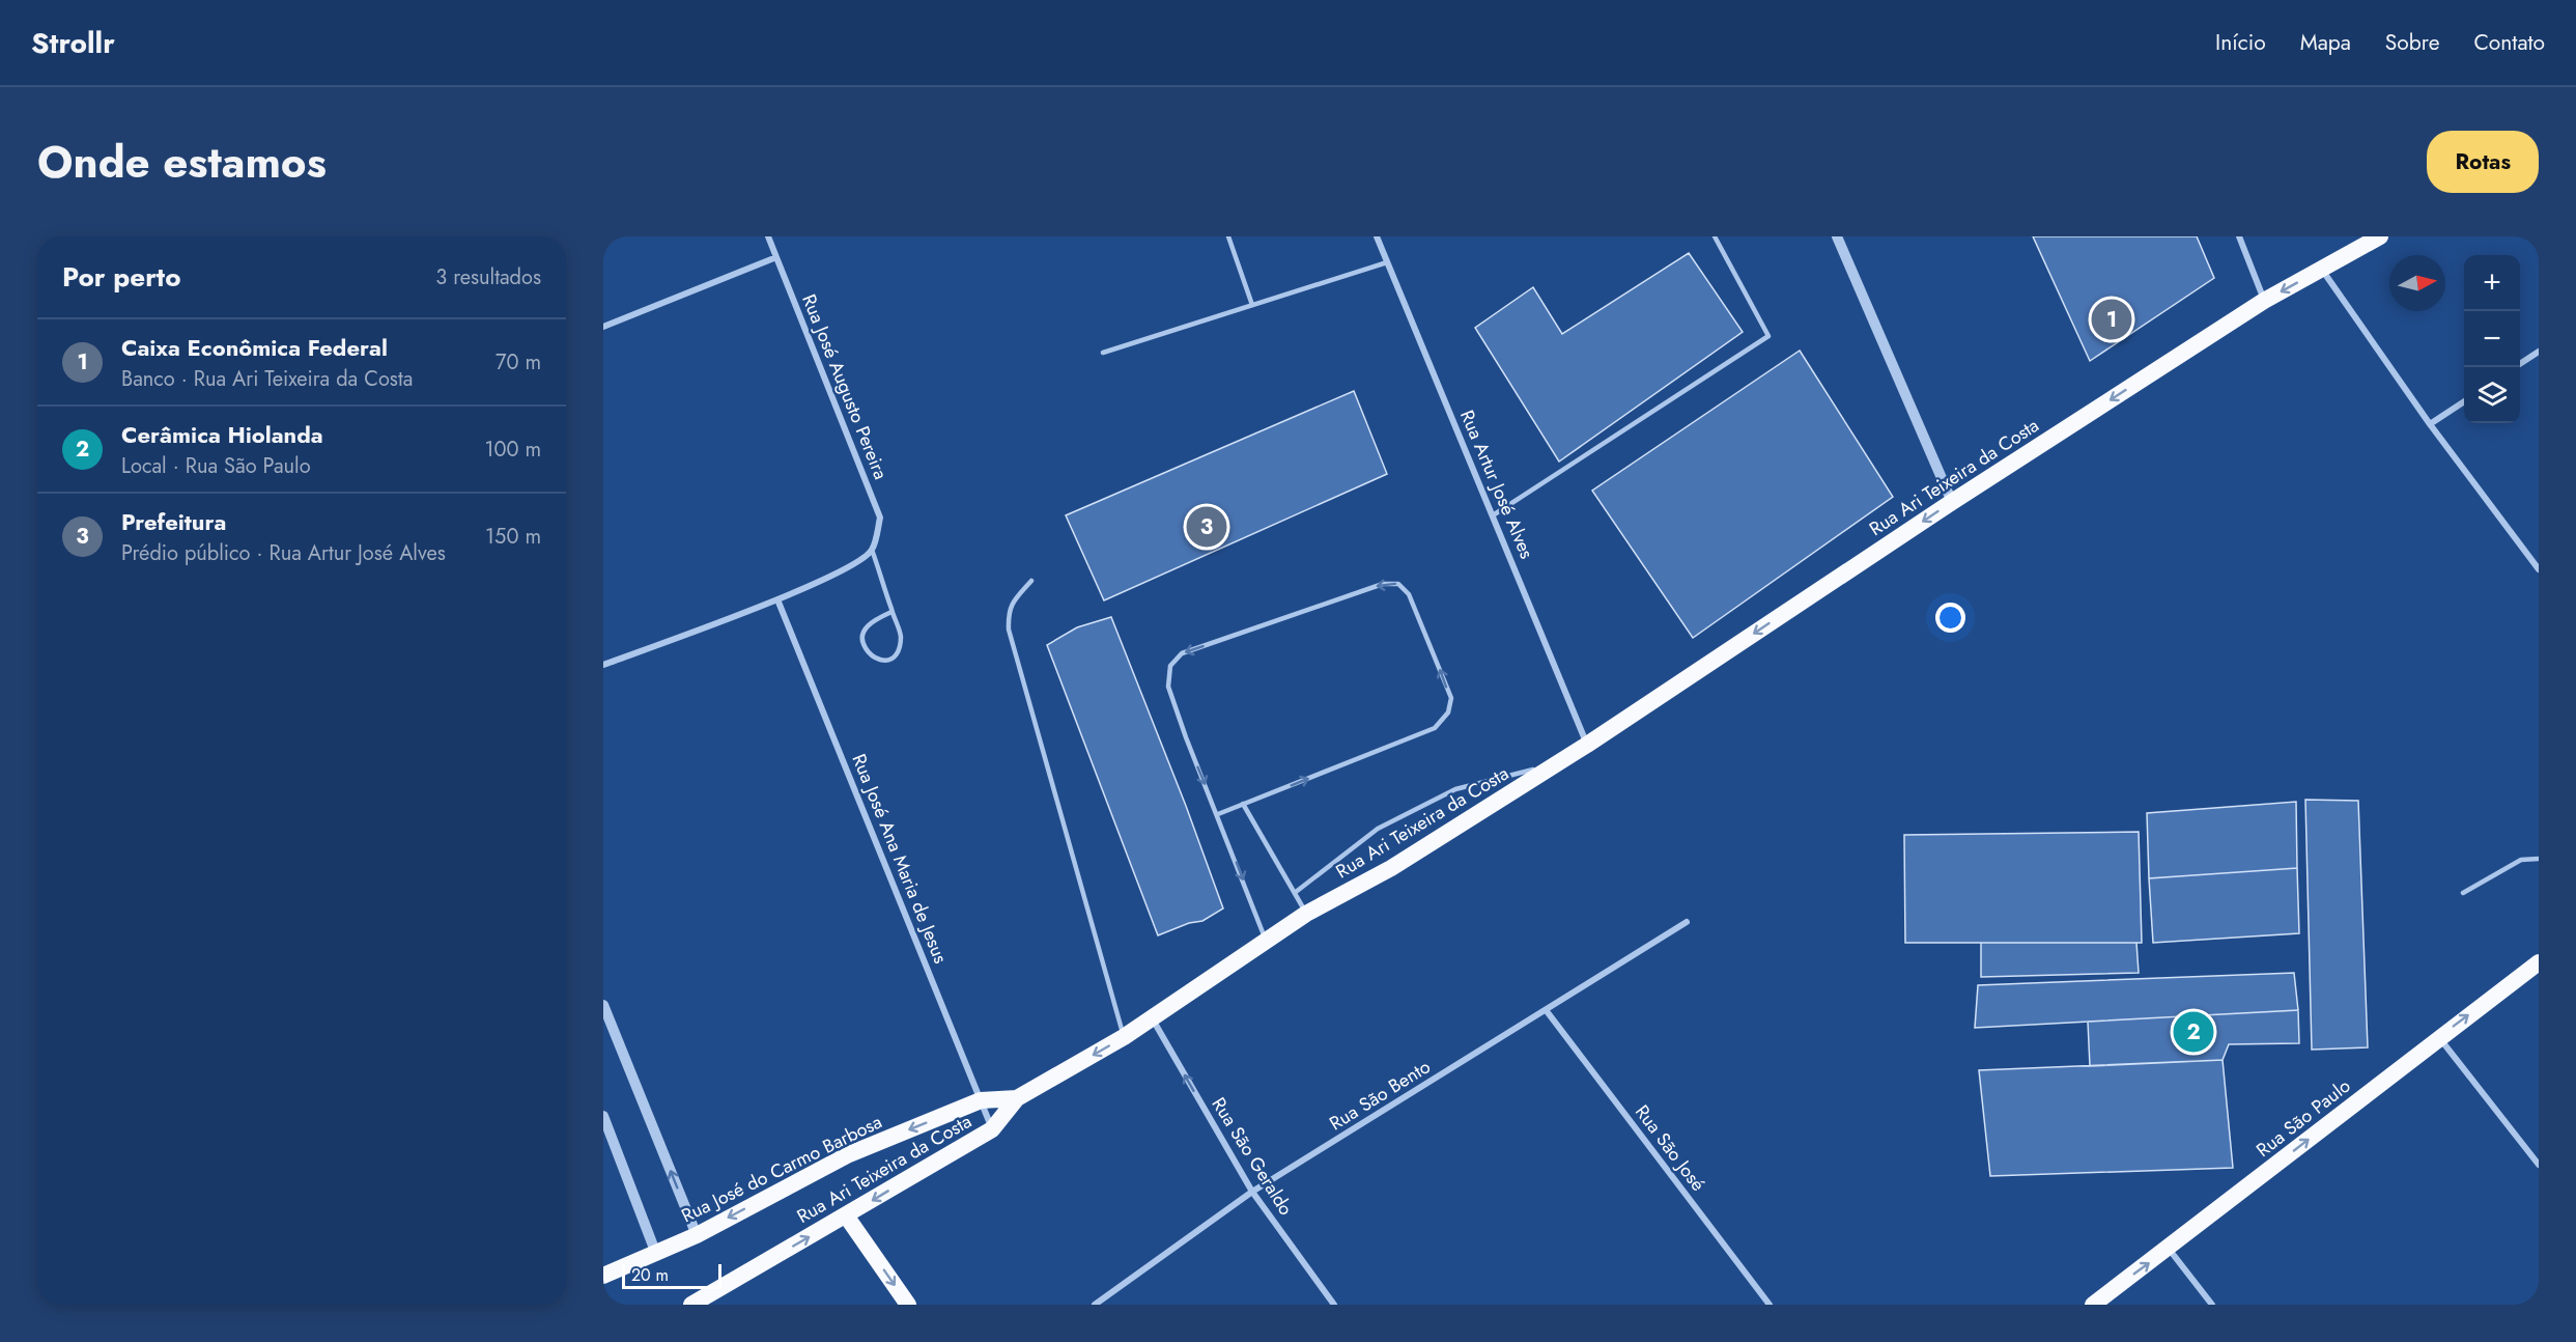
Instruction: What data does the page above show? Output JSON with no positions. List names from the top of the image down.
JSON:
{
  "streets": {
    "highway": ["Rua Ari Teixeira da Costa", "Rua São Paulo", "Rua José do Carmo Barbosa"],
    "street": [
      "Rua José Augusto Pereira",
      "Rua Artur José Alves",
      "Rua José Ana Maria de Jesus",
      "Rua São Bento",
      "Rua São José",
      "Rua São Geraldo"
    ]
  },
  "crossings": [
    ["Rua Ari Teixeira da Costa", "Rua Artur José Alves"],
    ["Rua Ari Teixeira da Costa", "Rua José Ana Maria de Jesus"],
    ["Rua Ari Teixeira da Costa", "Rua São Geraldo"],
    ["Rua Ari Teixeira da Costa", "Rua José do Carmo Barbosa"],
    ["Rua José Ana Maria de Jesus", "Rua José do Carmo Barbosa"],
    ["Rua São Bento", "Rua São José"],
    ["Rua São Bento", "Rua São Geraldo"]
  ],
  "one_way": ["Rua São Paulo", "Rua São Geraldo", "Rua José do Carmo Barbosa"],
  "scale_bar": "20 m",
  "north": "right",
  "page": {
    "header": "Strollr",
    "nav": [
      "Início",
      "Mapa",
      "Sobre",
      "Contato"
    ],
    "title": "Onde estamos",
    "buttons": "Rotas",
    "heading": ["Por perto", "3 resultados"],
    "map_buttons": ["+", "−"],
    "pins": ["1", "3", "2"],
    "list": [
      {
        "mark": "1",
        "name": "Caixa Econômica Federal",
        "note": "Banco · Rua Ari Teixeira da Costa",
        "value": "70 m"
      },
      {
        "mark": "2",
        "name": "Cerâmica Hiolanda",
        "note": "Local · Rua São Paulo",
        "value": "100 m"
      },
      {
        "mark": "3",
        "name": "Prefeitura",
        "note": "Prédio público · Rua Artur José Alves",
        "value": "150 m"
      }
    ],
    "scale": "20 m"
  }
}
